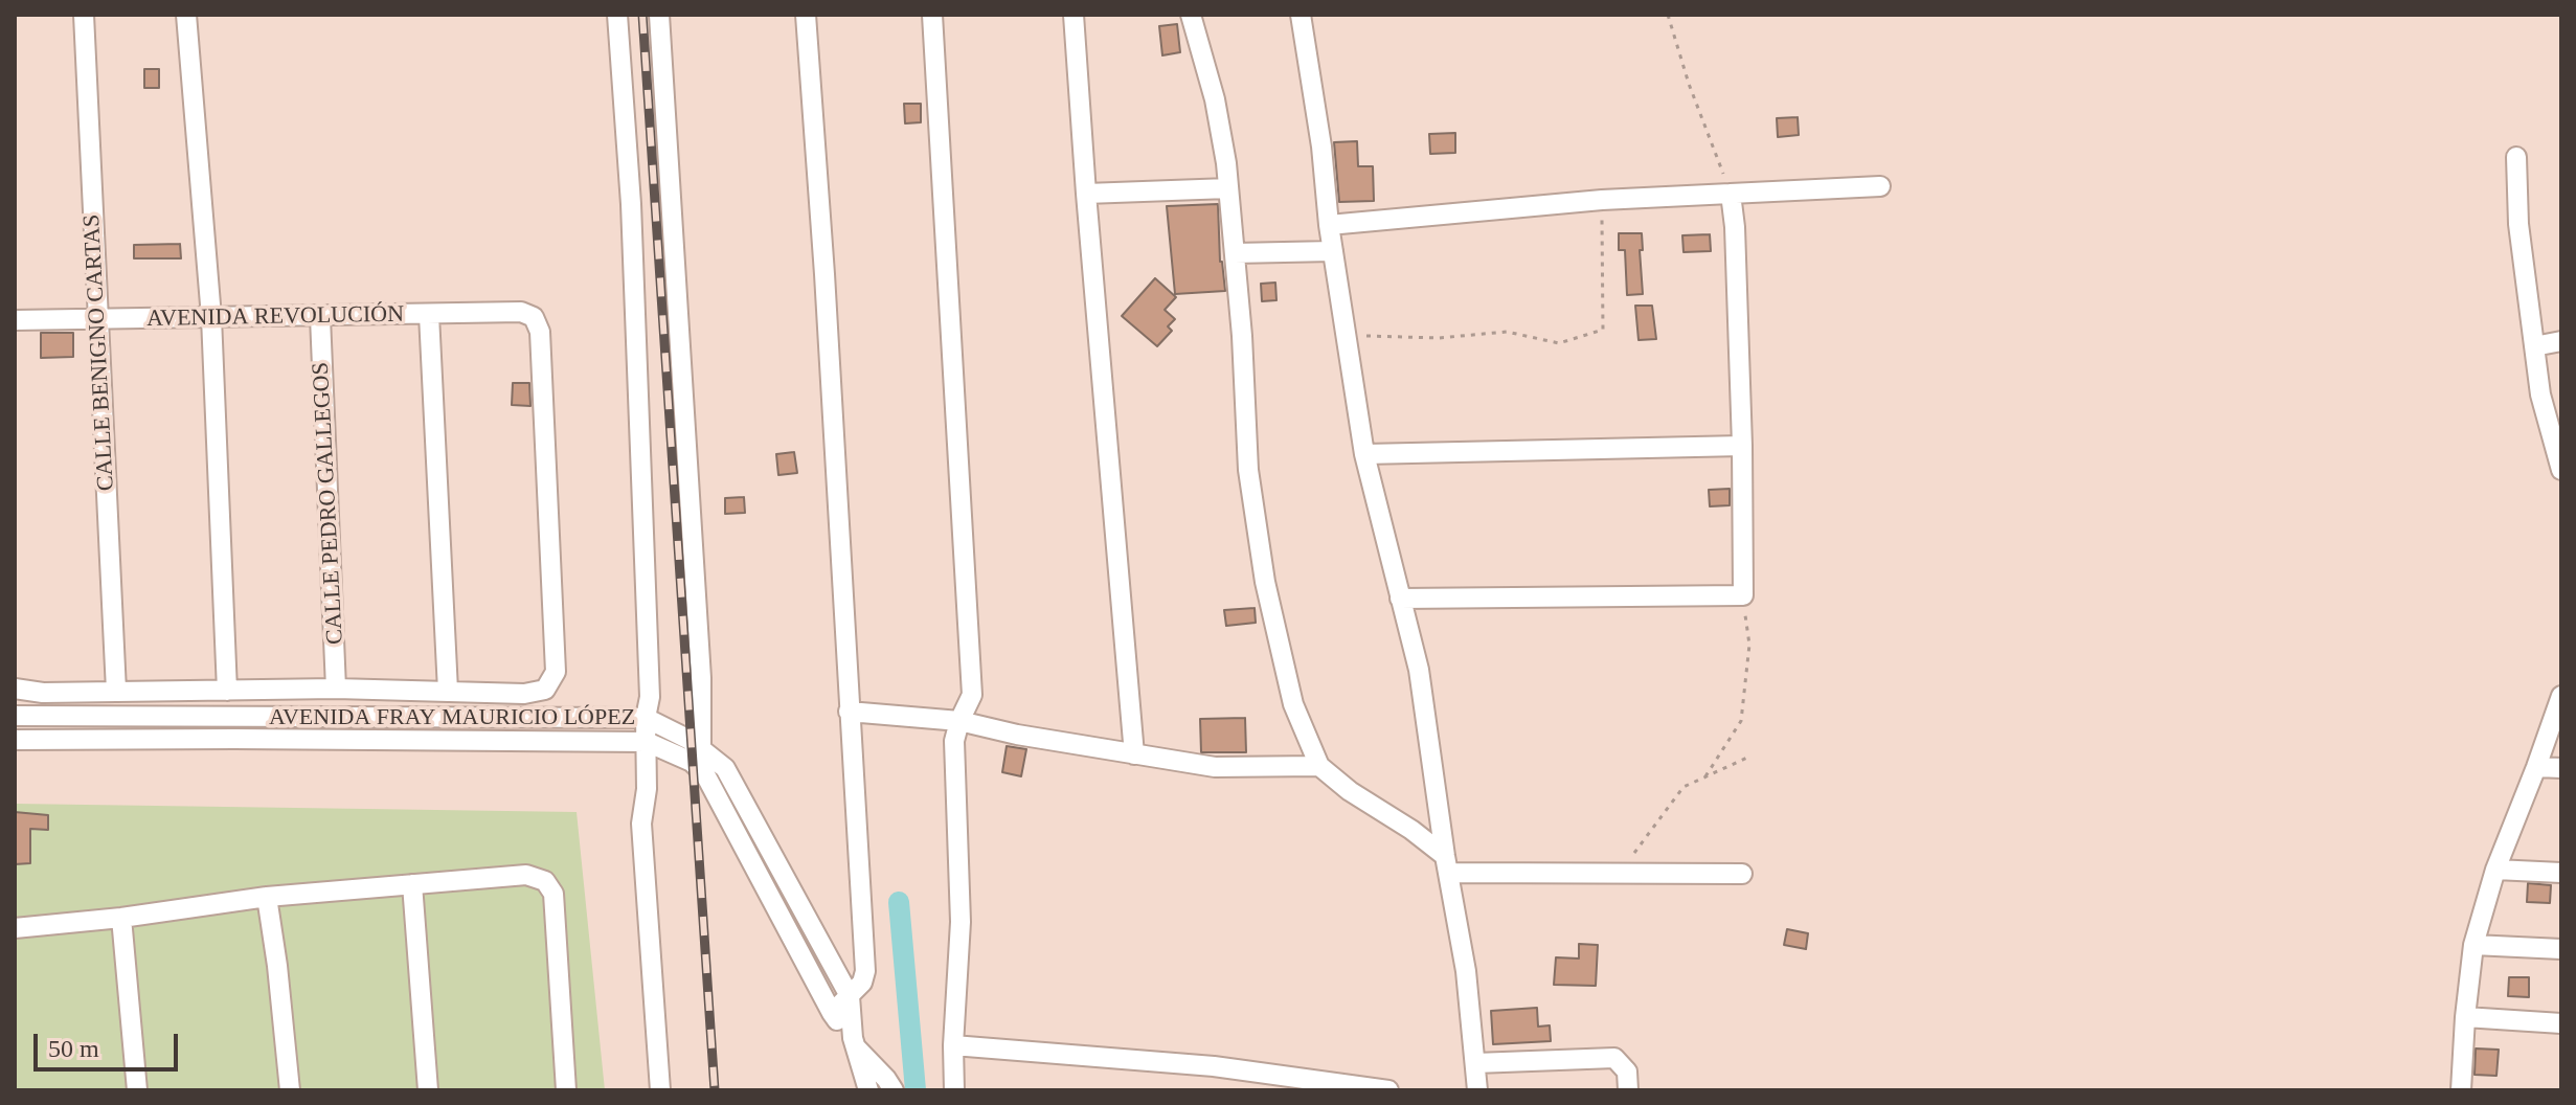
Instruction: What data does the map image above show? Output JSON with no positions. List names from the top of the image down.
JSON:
{
  "streets": {
    "street": [
      "AVENIDA REVOLUCIÓN",
      "CALLE BENIGNO CARTAS",
      "CALLE PEDRO GALLEGOS",
      "AVENIDA FRAY MAURICIO LÓPEZ"
    ]
  },
  "crossings": [
    ["AVENIDA REVOLUCIÓN", "CALLE BENIGNO CARTAS"],
    ["AVENIDA REVOLUCIÓN", "CALLE PEDRO GALLEGOS"]
  ],
  "scale_bar": "50 m"
}
